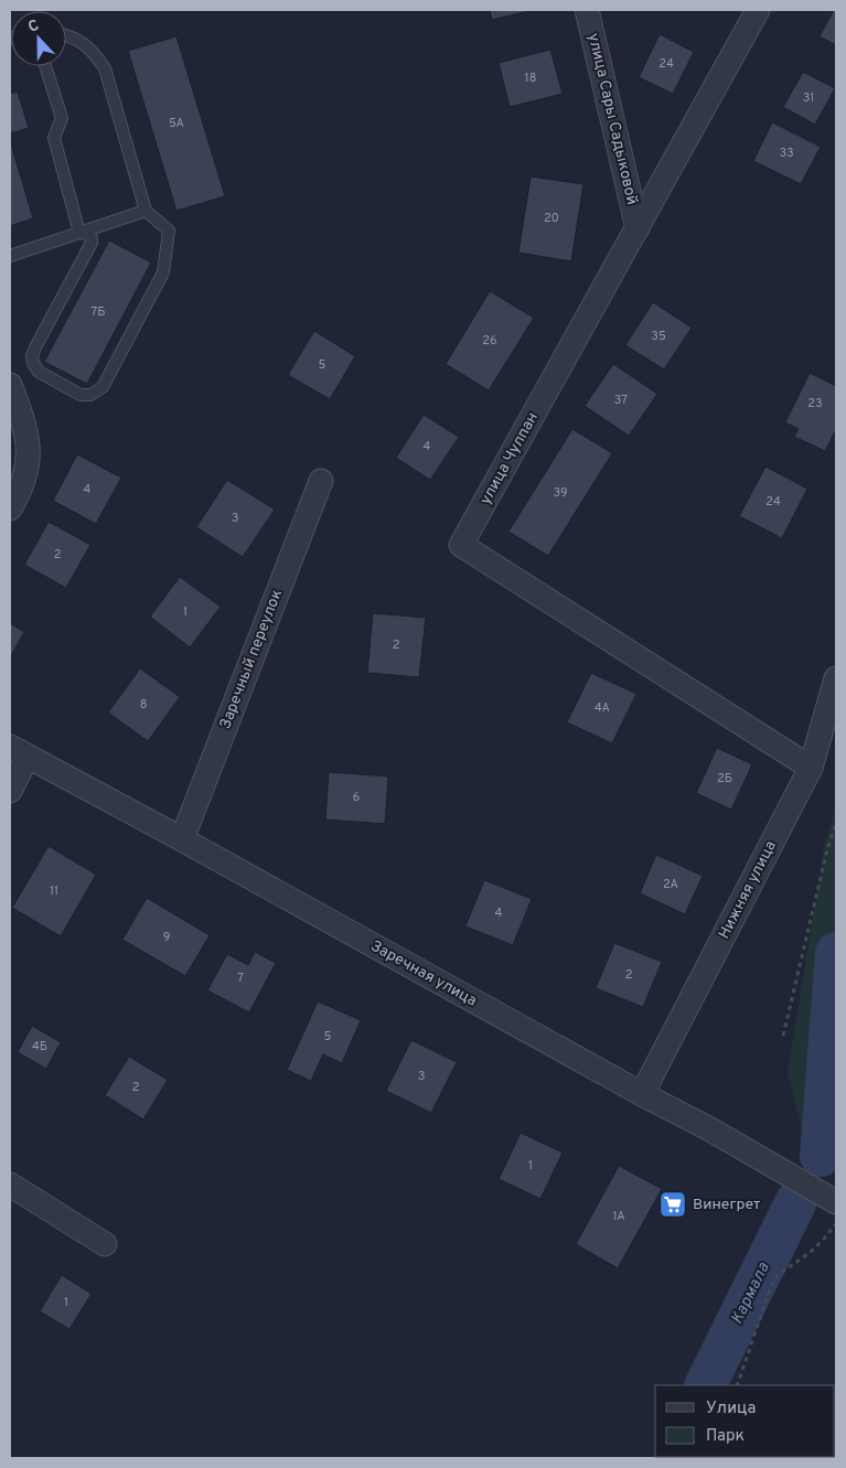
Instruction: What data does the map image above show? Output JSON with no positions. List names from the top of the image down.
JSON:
{
  "streets": {
    "street": [
      "улица Сары Садыковой",
      "улица Чулпан",
      "Заречный переулок",
      "Нижняя улица",
      "Заречная улица"
    ]
  },
  "crossings": [
    ["улица Сары Садыковой", "улица Чулпан"],
    ["улица Чулпан", "Нижняя улица"],
    ["Заречный переулок", "Заречная улица"],
    ["Нижняя улица", "Заречная улица"]
  ],
  "water": ["Кармала"],
  "places": {
    "supermarket": ["Винегрет"]
  },
  "house_numbers": [
    "24",
    "18",
    "31",
    "5А",
    "33",
    "20",
    "7Б",
    "35",
    "26",
    "5",
    "37",
    "23",
    "4",
    "4",
    "39",
    "24",
    "3",
    "2",
    "1",
    "2",
    "8",
    "4А",
    "2Б",
    "6",
    "2А",
    "11",
    "4",
    "9",
    "2",
    "7",
    "5",
    "4Б",
    "3",
    "2",
    "1",
    "1А",
    "1"
  ],
  "legend": ["Улица", "Парк"],
  "north": "top"
}
